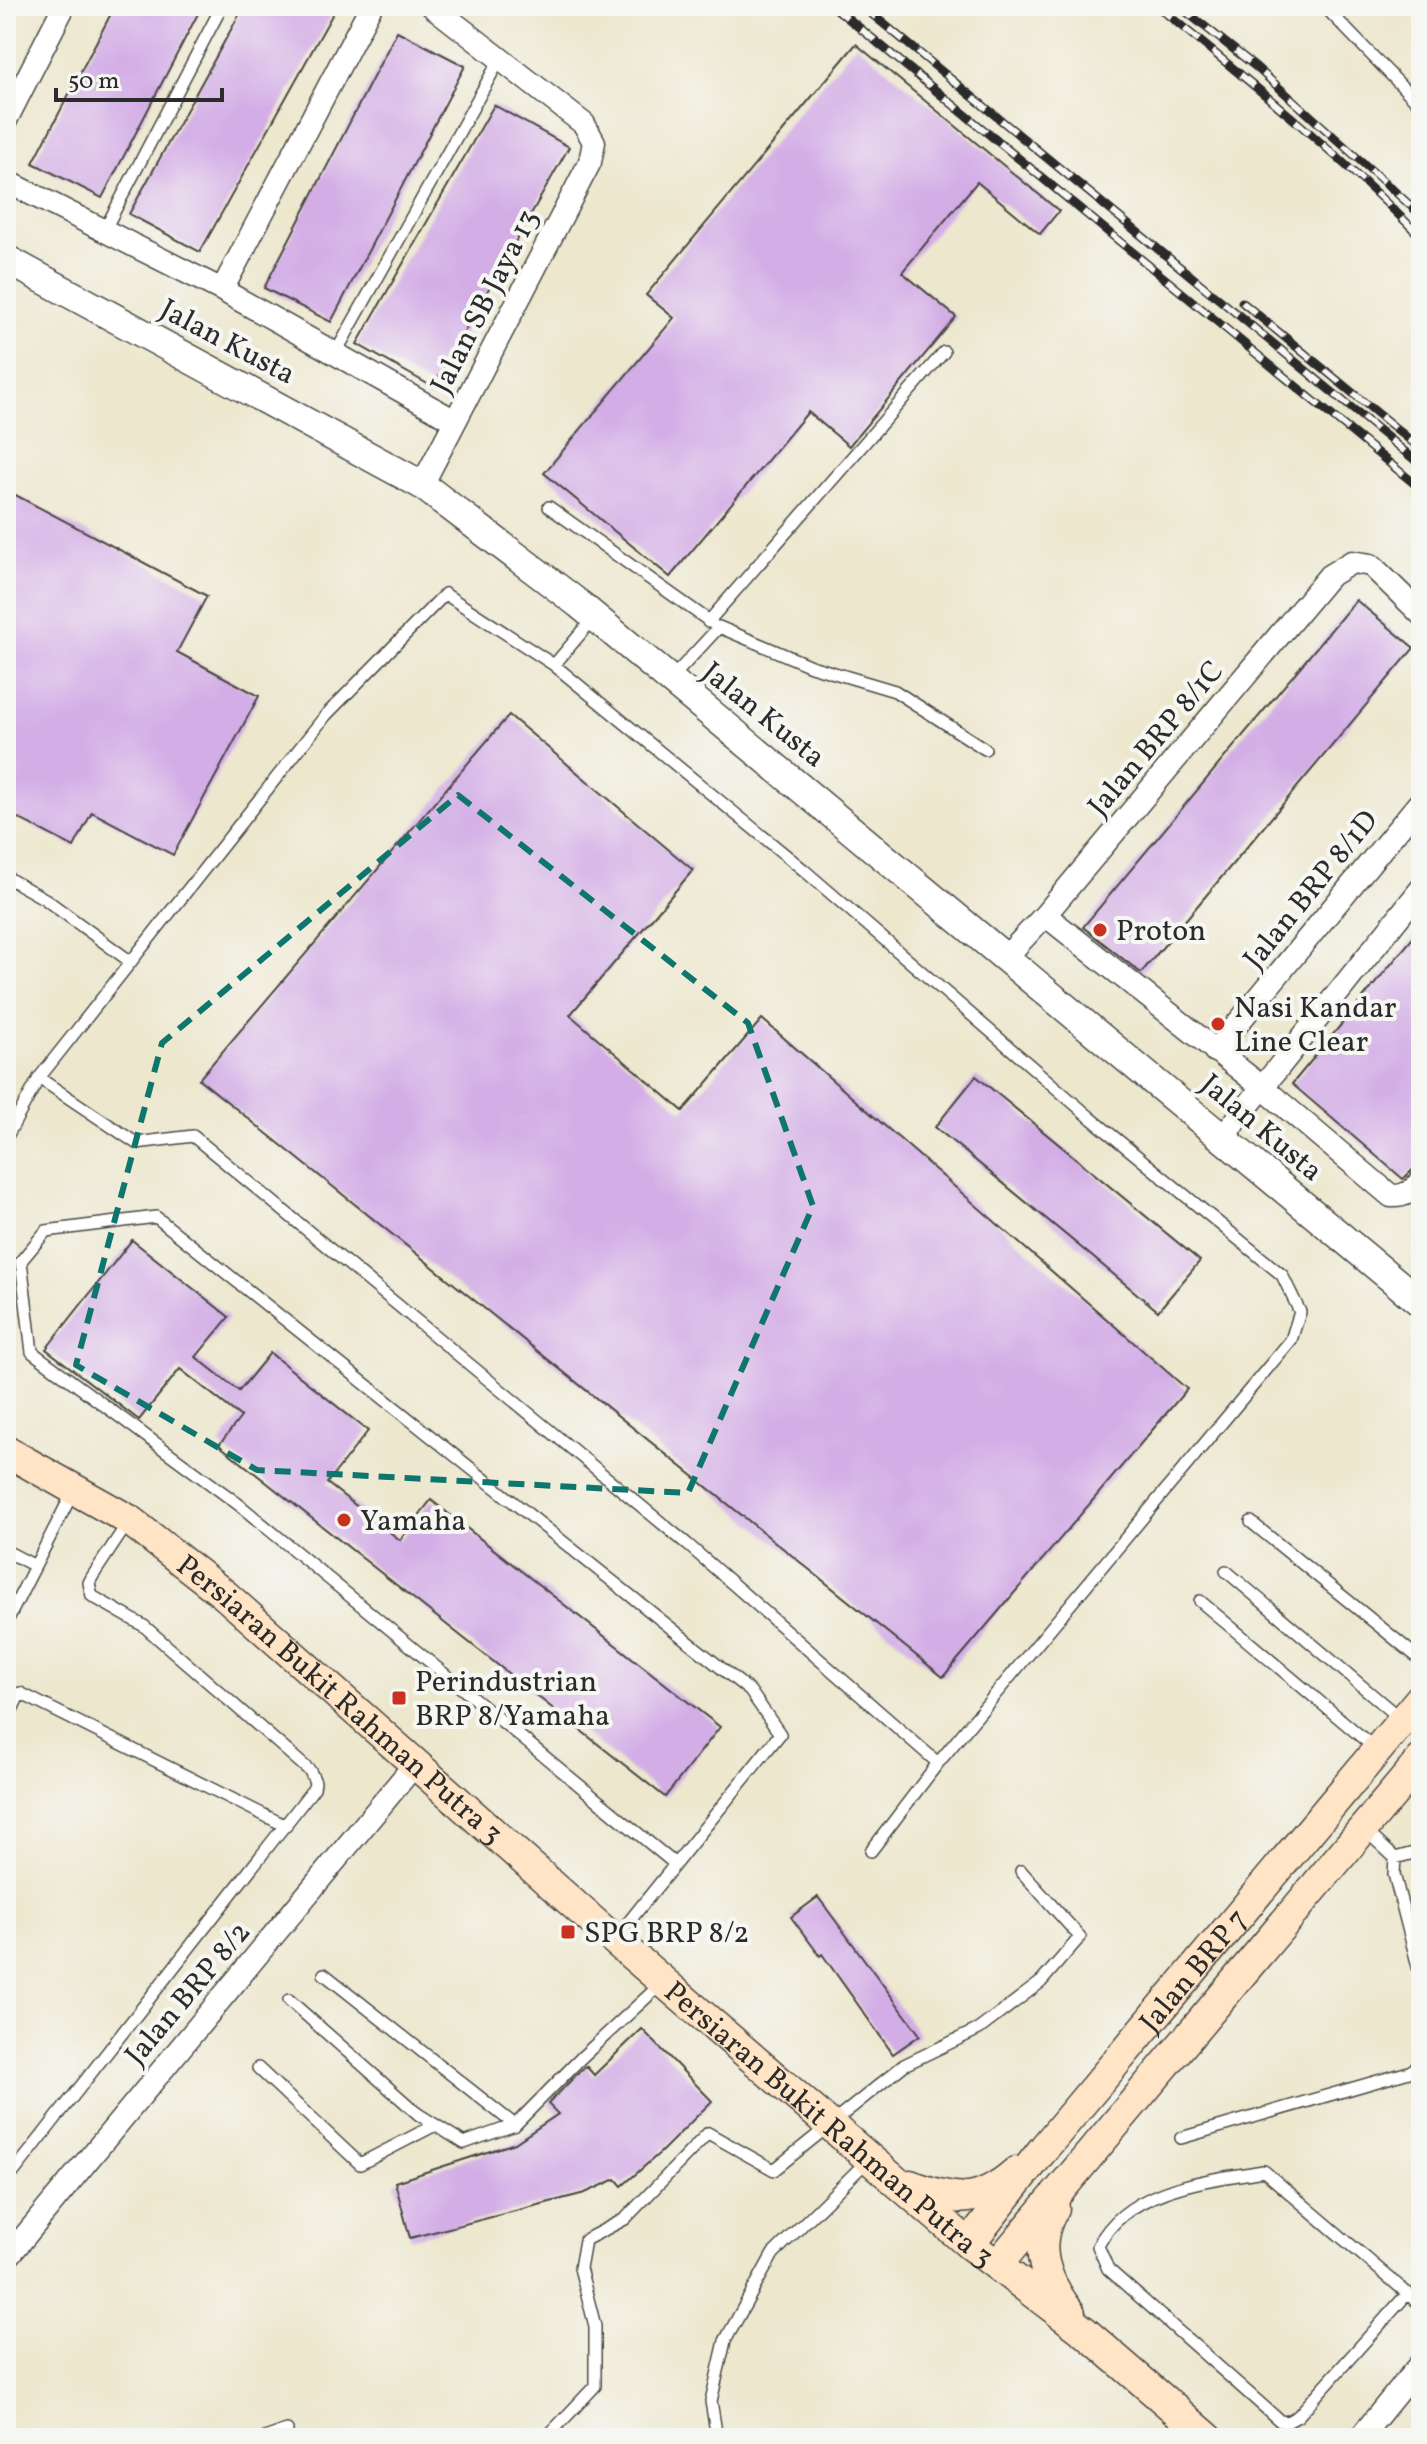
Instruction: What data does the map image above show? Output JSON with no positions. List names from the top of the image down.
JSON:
{
  "streets": {
    "main road": ["Persiaran Bukit Rahman Putra 3", "Jalan BRP 7"],
    "street": [
      "Jalan SB Jaya 13",
      "Jalan Kusta",
      "Jalan BRP 8/1C",
      "Jalan BRP 8/1D",
      "Jalan BRP 8/2"
    ]
  },
  "crossings": [
    ["Jalan SB Jaya 13", "Jalan Kusta"],
    ["Jalan Kusta", "Jalan BRP 8/1C"],
    ["Persiaran Bukit Rahman Putra 3", "Jalan BRP 7"],
    ["Persiaran Bukit Rahman Putra 3", "Jalan BRP 8/2"]
  ],
  "places": {
    "other": ["Proton", "Nasi Kandar Line Clear", "Yamaha"],
    "transit": ["Perindustrian BRP 8/Yamaha", "SPG BRP 8/2"]
  },
  "scale_bar": "50 m"
}
